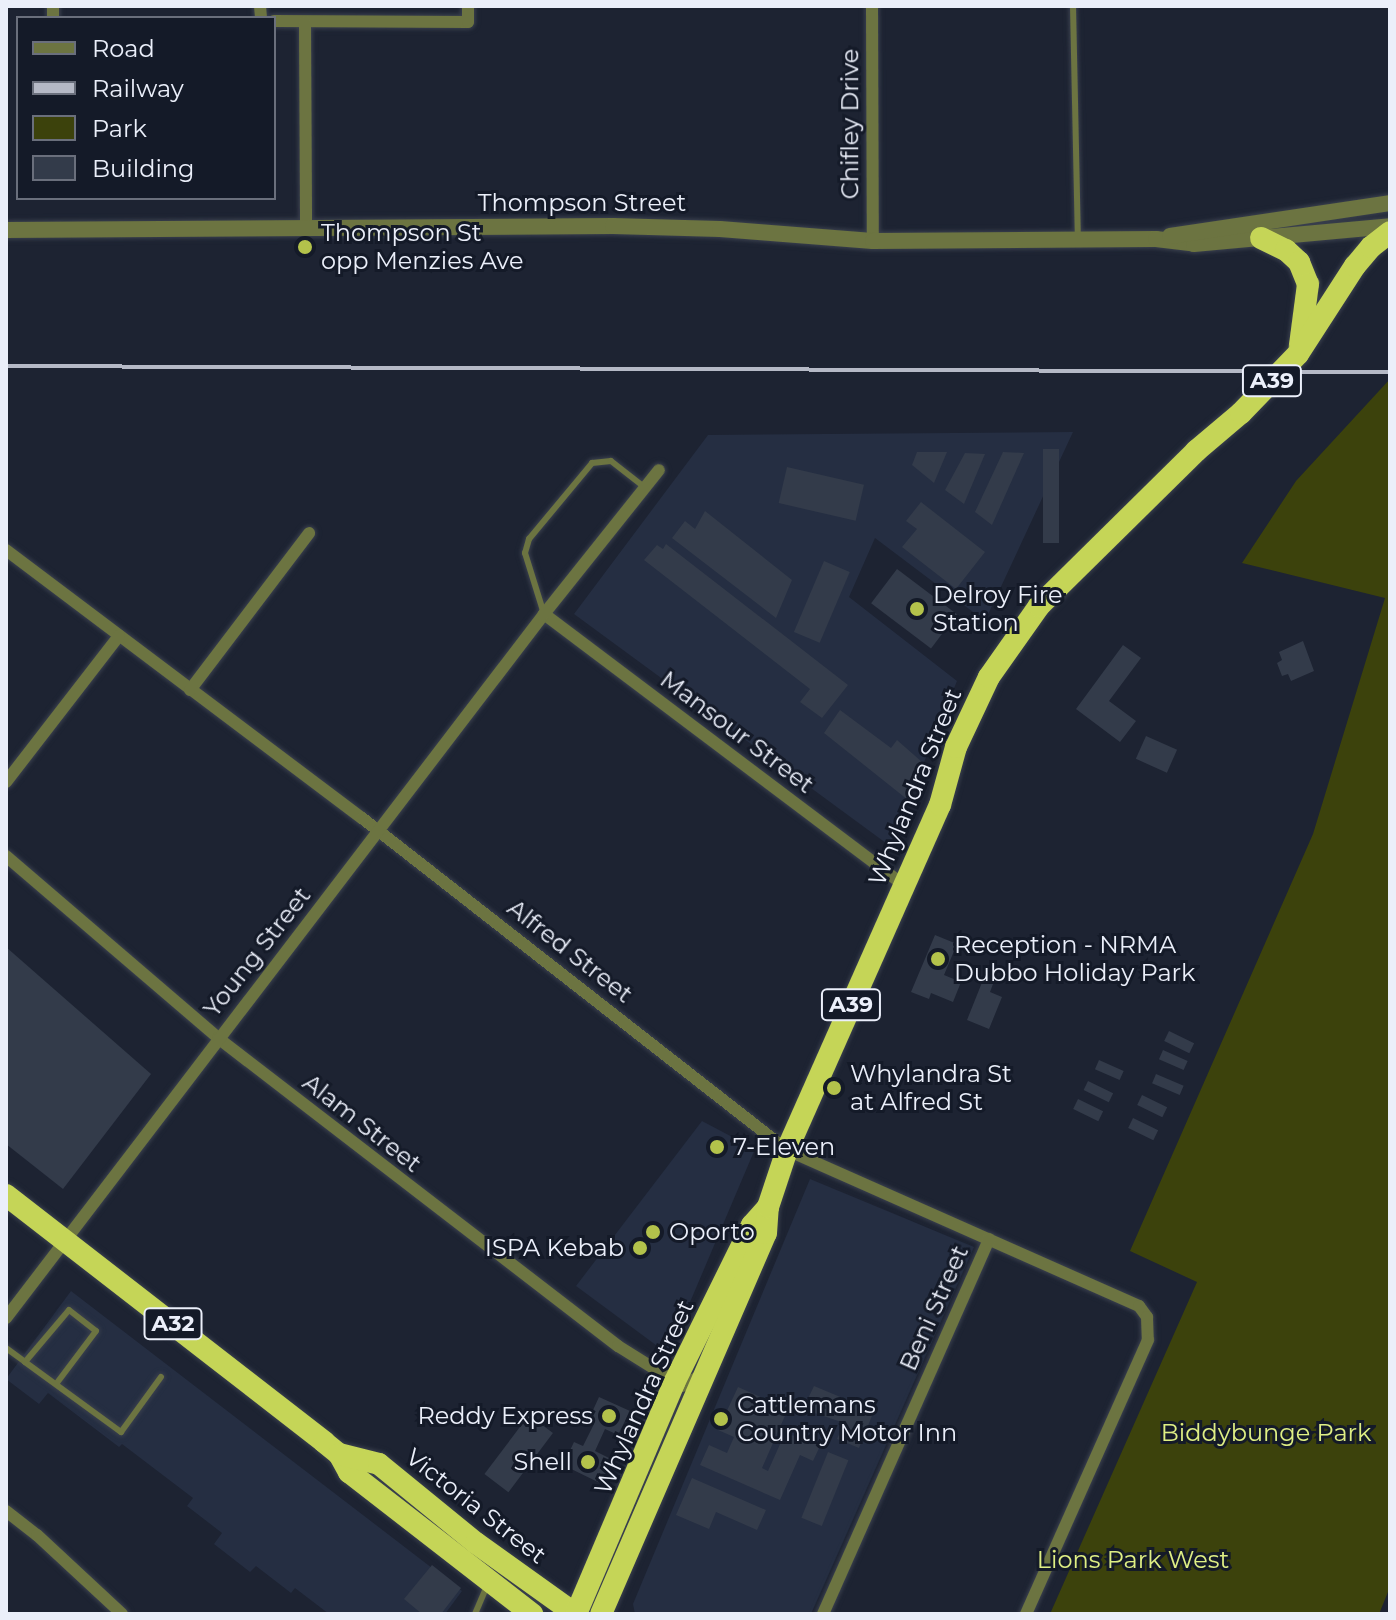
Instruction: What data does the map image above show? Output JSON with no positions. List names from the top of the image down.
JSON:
{
  "streets": {
    "highway": [
      "A39",
      "Whylandra Street",
      "A32",
      "Victoria Street"
    ],
    "street": [
      "Chifley Drive",
      "Thompson Street",
      "Mansour Street",
      "Alfred Street",
      "Young Street",
      "Alam Street",
      "Beni Street"
    ]
  },
  "crossings": [
    ["Chifley Drive", "Thompson Street"],
    ["Mansour Street", "Whylandra Street"],
    ["Mansour Street", "Young Street"],
    ["Whylandra Street", "Alfred Street"],
    ["Whylandra Street", "Alam Street"],
    ["Whylandra Street", "Victoria Street"],
    ["Alfred Street", "Young Street"],
    ["Alfred Street", "Beni Street"],
    ["Young Street", "Alam Street"],
    ["Young Street", "Victoria Street"]
  ],
  "parks": ["Biddybunge Park", "Lions Park West"],
  "places": [
    "Thompson St opp Menzies Ave",
    "Delroy Fire Station",
    "Reception - NRMA Dubbo Holiday Park",
    "Whylandra St at Alfred St",
    "7-Eleven",
    "Oporto",
    "ISPA Kebab",
    "Reddy Express",
    "Cattlemans Country Motor Inn",
    "Shell"
  ],
  "legend": [
    "Road",
    "Railway",
    "Park",
    "Building"
  ]
}
